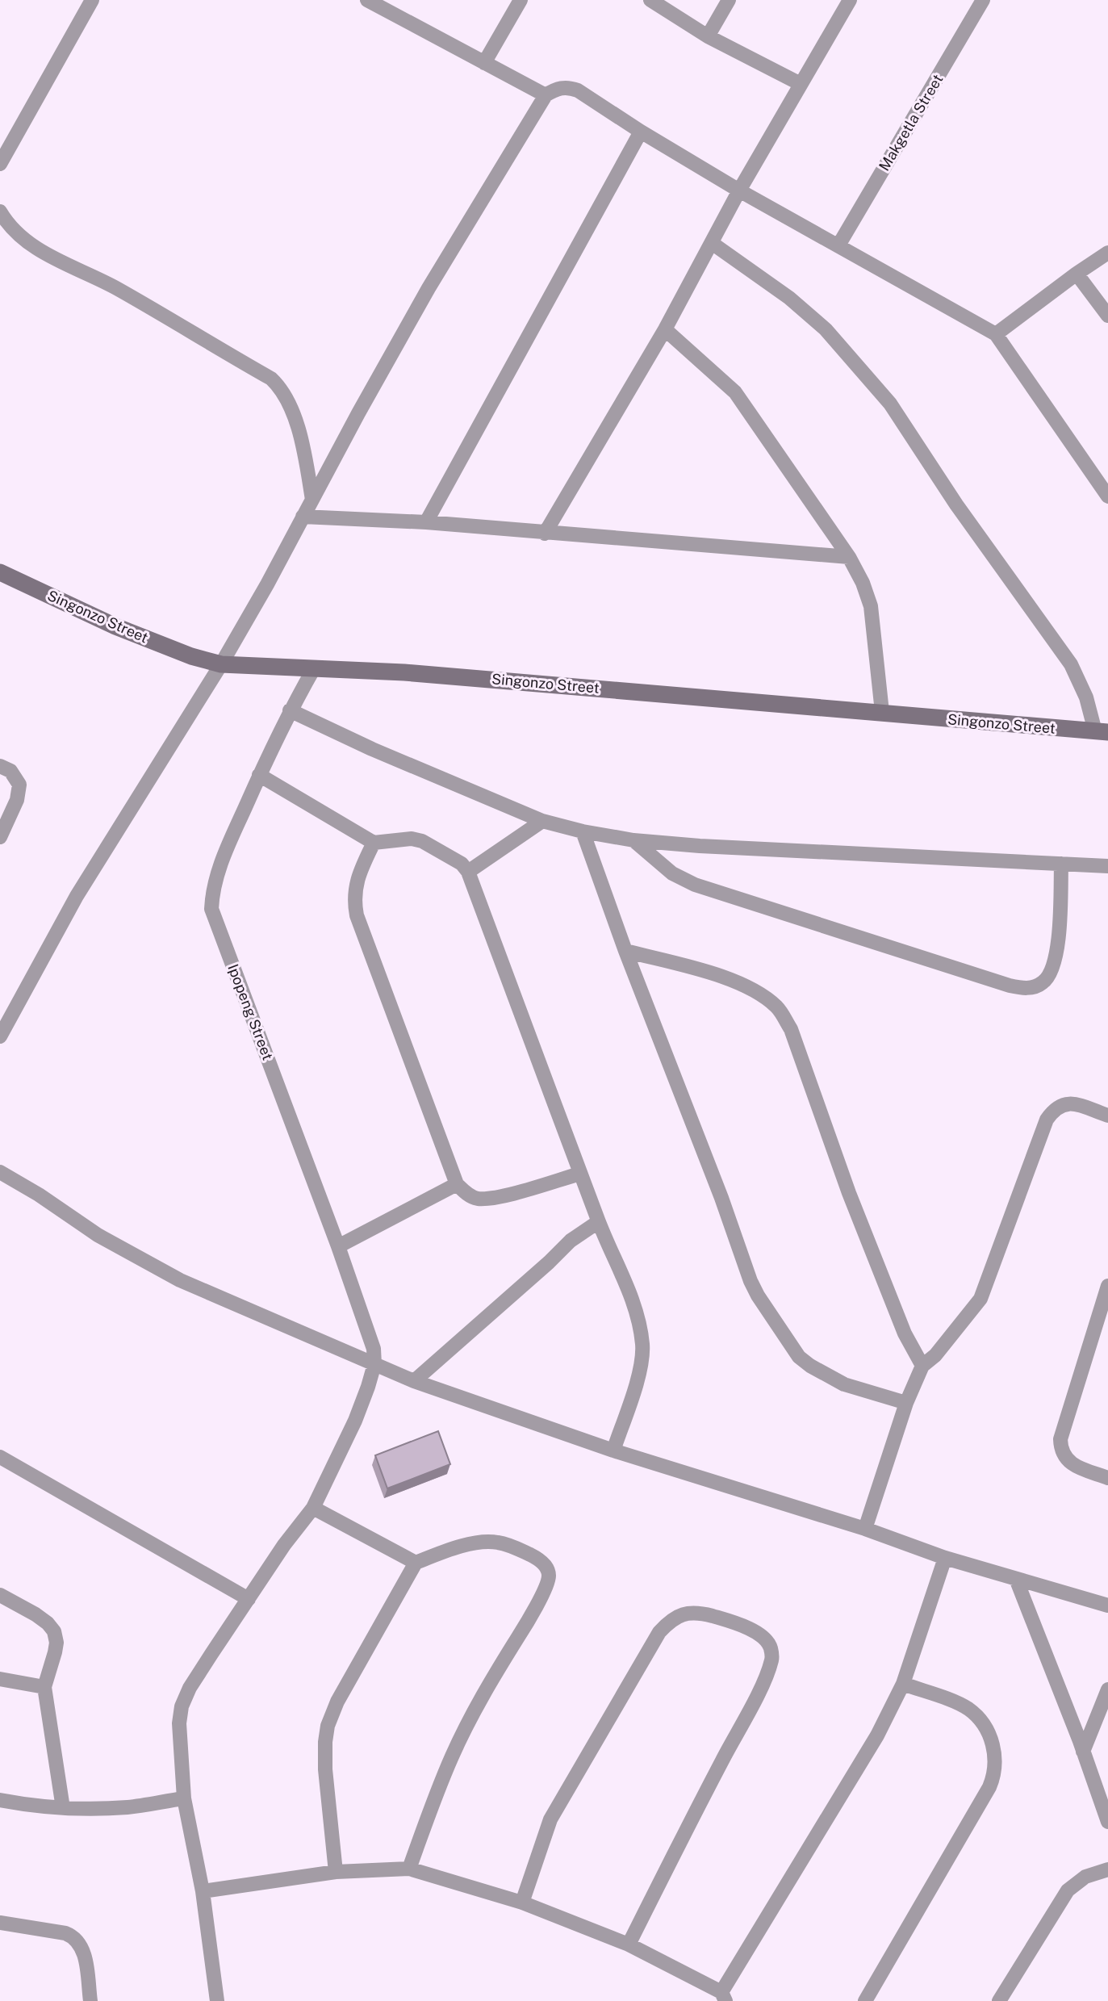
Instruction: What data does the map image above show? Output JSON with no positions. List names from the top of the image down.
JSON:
{
  "streets": {
    "street": ["Makgetla Street", "Singonzo Street", "Ipopeng Street"]
  },
  "crossings": [
    ["Singonzo Street", "Ipopeng Street"]
  ]
}
